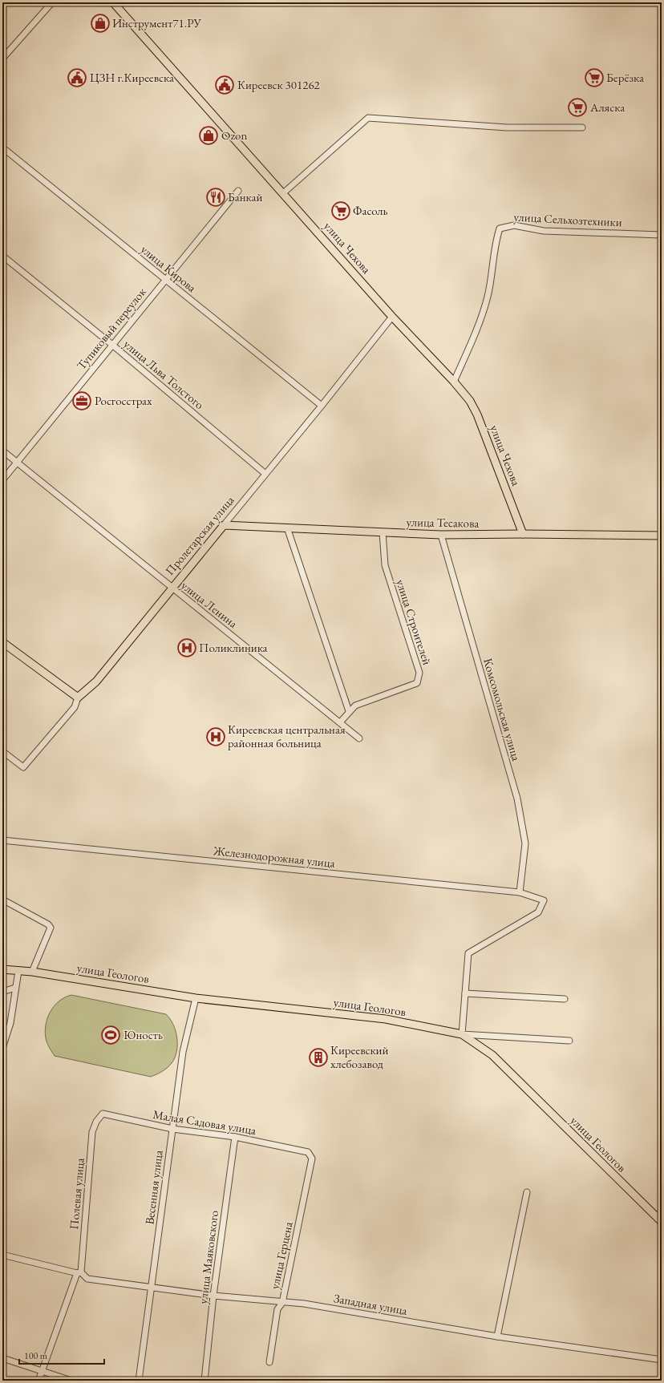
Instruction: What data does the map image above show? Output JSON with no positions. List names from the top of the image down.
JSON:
{
  "streets": {
    "main road": [
      "улица Чехова",
      "улица Тесакова",
      "Пролетарская улица",
      "улица Геологов"
    ],
    "street": [
      "улица Сельхозтехники",
      "улица Кирова",
      "Тупиковый переулок",
      "улица Льва Толстого",
      "улица Ленина",
      "улица Строителей",
      "Комсомольская улица",
      "Железнодорожная улица",
      "Малая Садовая улица",
      "Весенняя улица",
      "Полевая улица",
      "улица Герцена",
      "улица Маяковского",
      "Западная улица"
    ]
  },
  "crossings": [
    ["улица Сельхозтехники", "улица Чехова"],
    ["улица Чехова", "улица Тесакова"],
    ["улица Чехова", "Пролетарская улица"],
    ["улица Кирова", "Тупиковый переулок"],
    ["улица Кирова", "Пролетарская улица"],
    ["Тупиковый переулок", "улица Льва Толстого"],
    ["Тупиковый переулок", "улица Ленина"],
    ["улица Льва Толстого", "Пролетарская улица"],
    ["улица Тесакова", "Пролетарская улица"],
    ["улица Тесакова", "улица Строителей"],
    ["улица Тесакова", "Комсомольская улица"],
    ["Пролетарская улица", "улица Ленина"],
    ["улица Ленина", "улица Строителей"],
    ["Комсомольская улица", "Железнодорожная улица"],
    ["улица Геологов", "Весенняя улица"],
    ["Малая Садовая улица", "Весенняя улица"],
    ["Малая Садовая улица", "Полевая улица"],
    ["Малая Садовая улица", "улица Герцена"],
    ["Малая Садовая улица", "улица Маяковского"],
    ["Весенняя улица", "Западная улица"],
    ["Полевая улица", "Западная улица"],
    ["улица Герцена", "Западная улица"],
    ["улица Маяковского", "Западная улица"]
  ],
  "places": {
    "shop": ["Инструмент71.РУ", "Ozon"],
    "public building": ["ЦЗН г.Киреевска", "Киреевск 301262"],
    "supermarket": ["Берёзка", "Аляска", "Фасоль"],
    "restaurant": ["Банкай"],
    "office": ["Росгосстрах"],
    "hospital": ["Поликлиника", "Киреевская центральная районная больница"],
    "sports": ["Юность"],
    "building": ["Киреевский хлебозавод"]
  },
  "scale_bar": "100 m"
}
